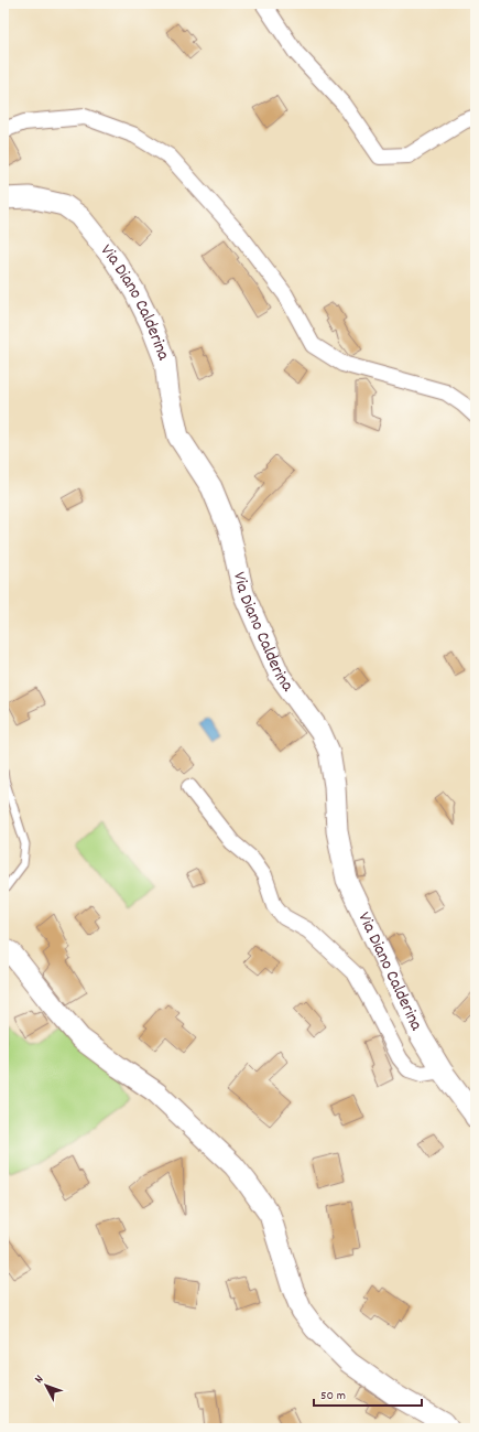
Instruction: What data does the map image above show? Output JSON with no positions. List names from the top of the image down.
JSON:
{
  "streets": {
    "main road": ["Via Diano Calderina"]
  },
  "scale_bar": "50 m",
  "north": "top left"
}
